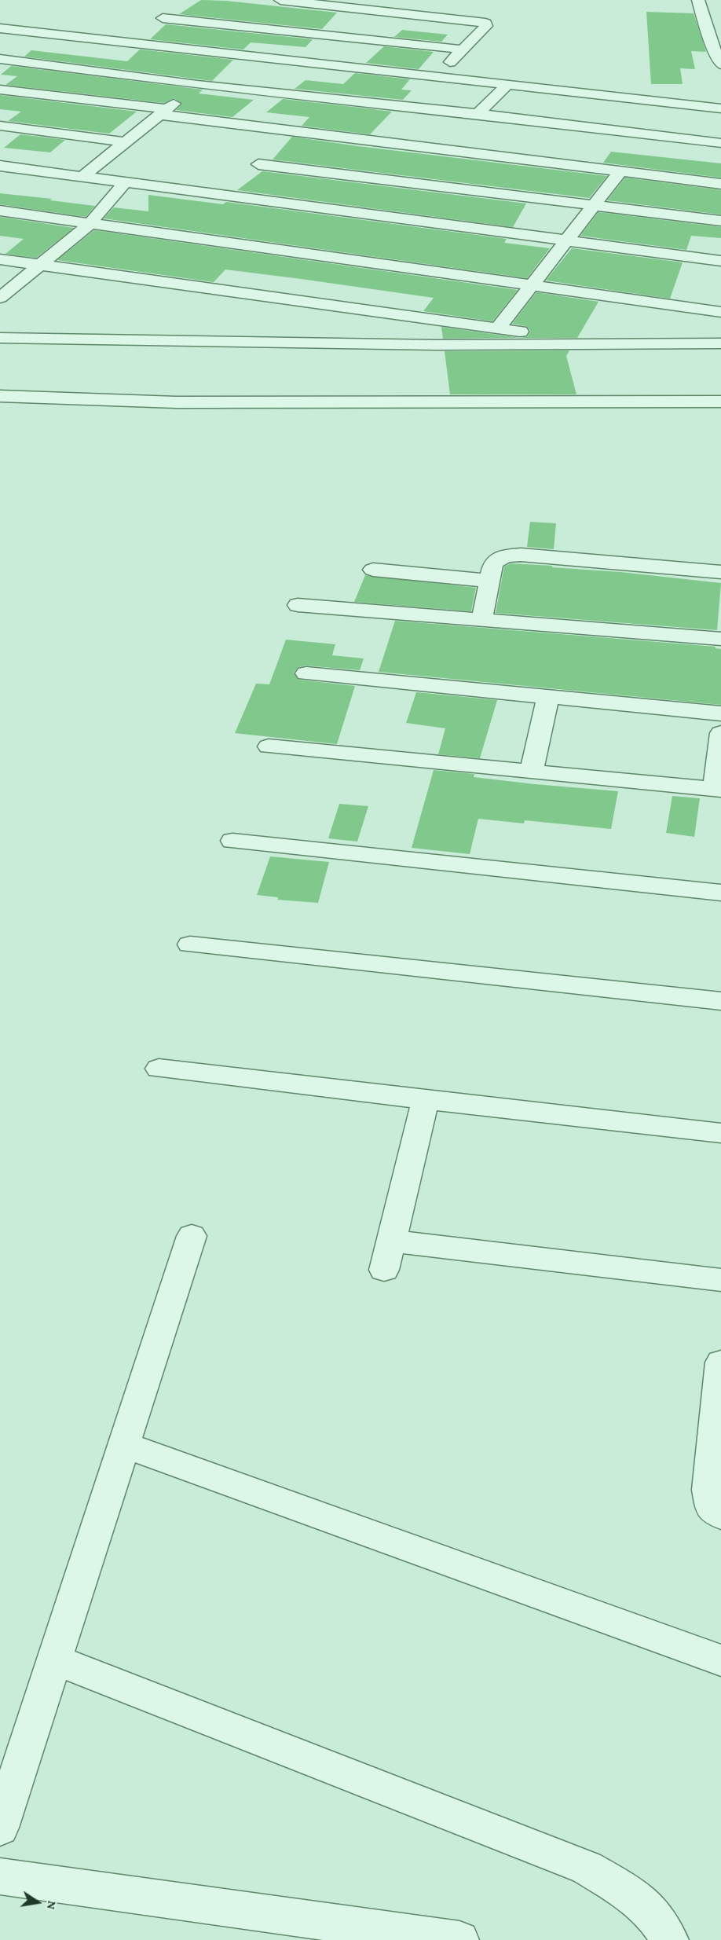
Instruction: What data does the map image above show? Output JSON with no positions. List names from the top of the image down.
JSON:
{
  "north": "right"
}
